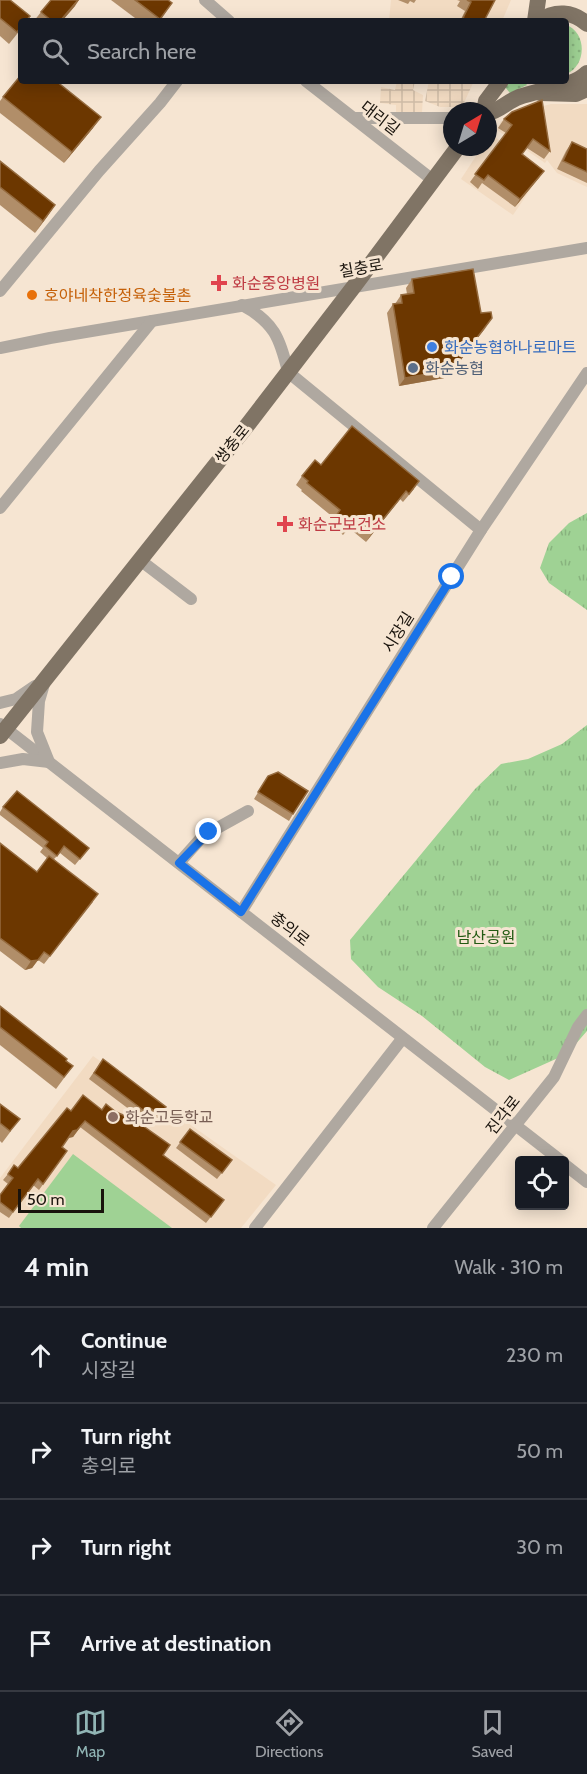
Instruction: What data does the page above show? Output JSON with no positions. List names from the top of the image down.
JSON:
{
  "streets": {
    "main road": ["쌍충로"],
    "street": [
      "대리길",
      "칠충로",
      "시장길",
      "충의로",
      "진각로"
    ]
  },
  "crossings": [
    ["대리길", "쌍충로"],
    ["칠충로", "쌍충로"],
    ["쌍충로", "충의로"],
    ["시장길", "충의로"],
    ["충의로", "진각로"]
  ],
  "parks": ["남산공원"],
  "places": {
    "health": ["화순중앙병원", "화순군보건소"],
    "other": [
      "호야네착한정육숯불촌",
      "화순농협하나로마트",
      "화순농협",
      "화순고등학교"
    ]
  },
  "scale_bar": "50 m",
  "north": "top right",
  "page": {
    "search": "Search here",
    "scale": "50 m",
    "heading": ["4 min", "Walk · 310 m"],
    "list": [
      ["Continue", "시장길", "230 m"],
      ["Turn right", "충의로", "50 m"],
      ["Turn right", "30 m"],
      "Arrive at destination"
    ],
    "nav": ["Map", "Directions", "Saved"]
  }
}
